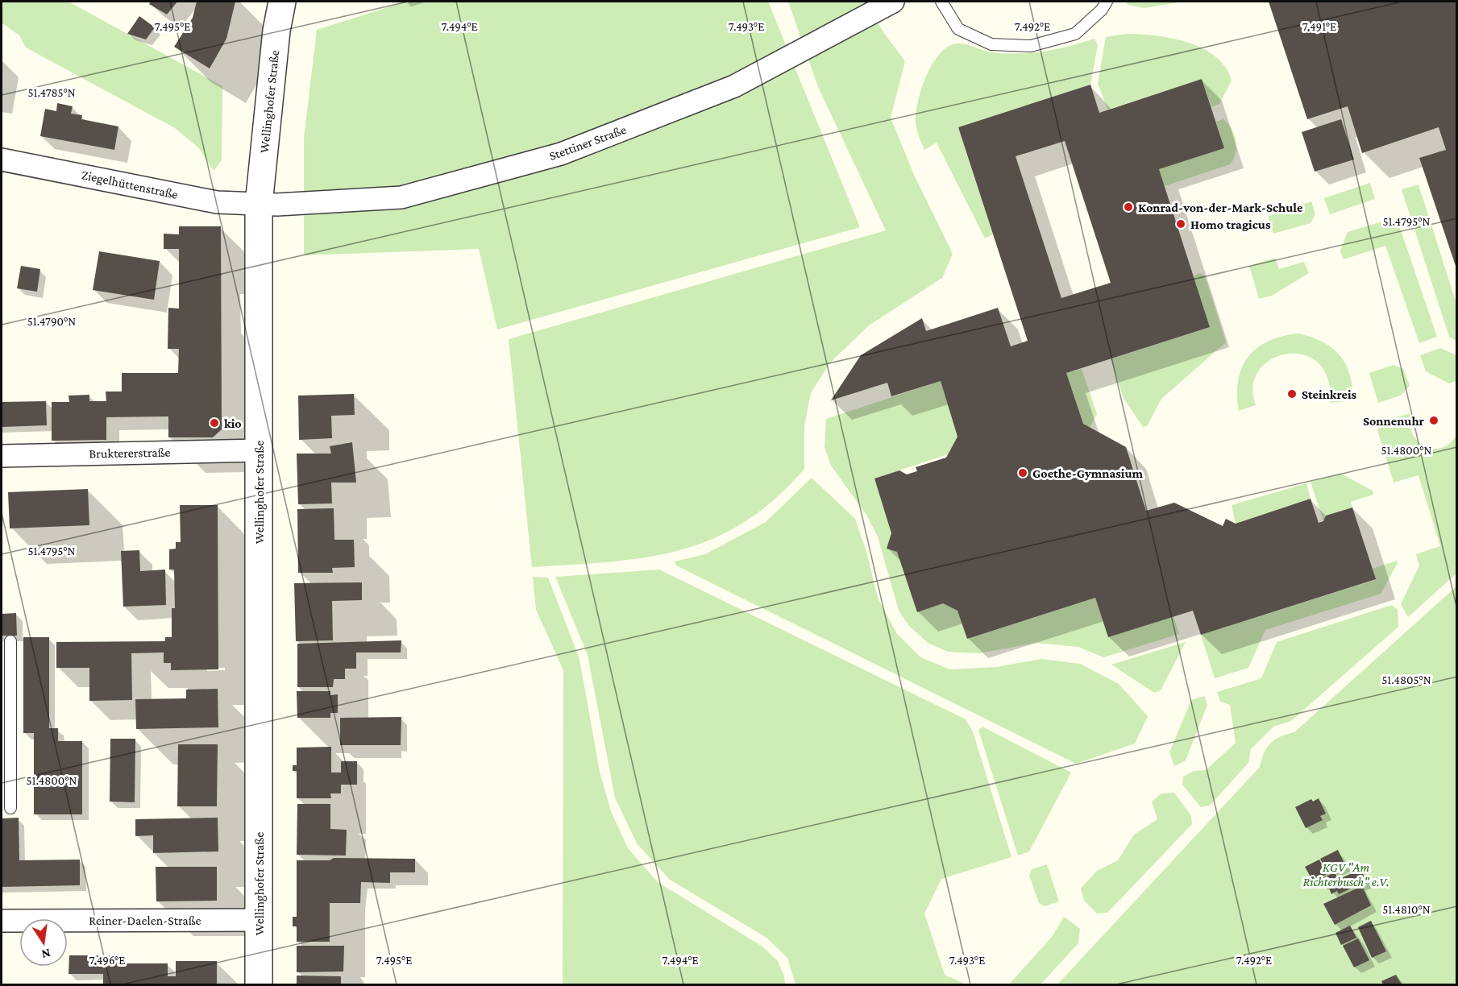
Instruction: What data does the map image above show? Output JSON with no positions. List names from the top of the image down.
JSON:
{
  "streets": {
    "street": [
      "Wellinghofer Straße",
      "Stettiner Straße",
      "Ziegelhüttenstraße",
      "Bruktererstraße",
      "Reiner-Daelen-Straße"
    ]
  },
  "crossings": [
    ["Wellinghofer Straße", "Stettiner Straße"],
    ["Wellinghofer Straße", "Ziegelhüttenstraße"],
    ["Wellinghofer Straße", "Bruktererstraße"],
    ["Wellinghofer Straße", "Reiner-Daelen-Straße"],
    ["Stettiner Straße", "Ziegelhüttenstraße"]
  ],
  "parks": ["KGV \"Am Richterbusch\" e.V."],
  "places": [
    "Konrad-von-der-Mark-Schule",
    "Homo tragicus",
    "Steinkreis",
    "Sonnenuhr",
    "kio",
    "Goethe-Gymnasium"
  ],
  "north": "bottom",
  "coordinates": [
    "7.495°E",
    "7.494°E",
    "7.493°E",
    "7.492°E",
    "7.491°E",
    "51.4785°N",
    "51.4795°N",
    "51.4790°N",
    "51.4800°N",
    "51.4805°N",
    "51.4810°N",
    "7.496°E"
  ]
}
